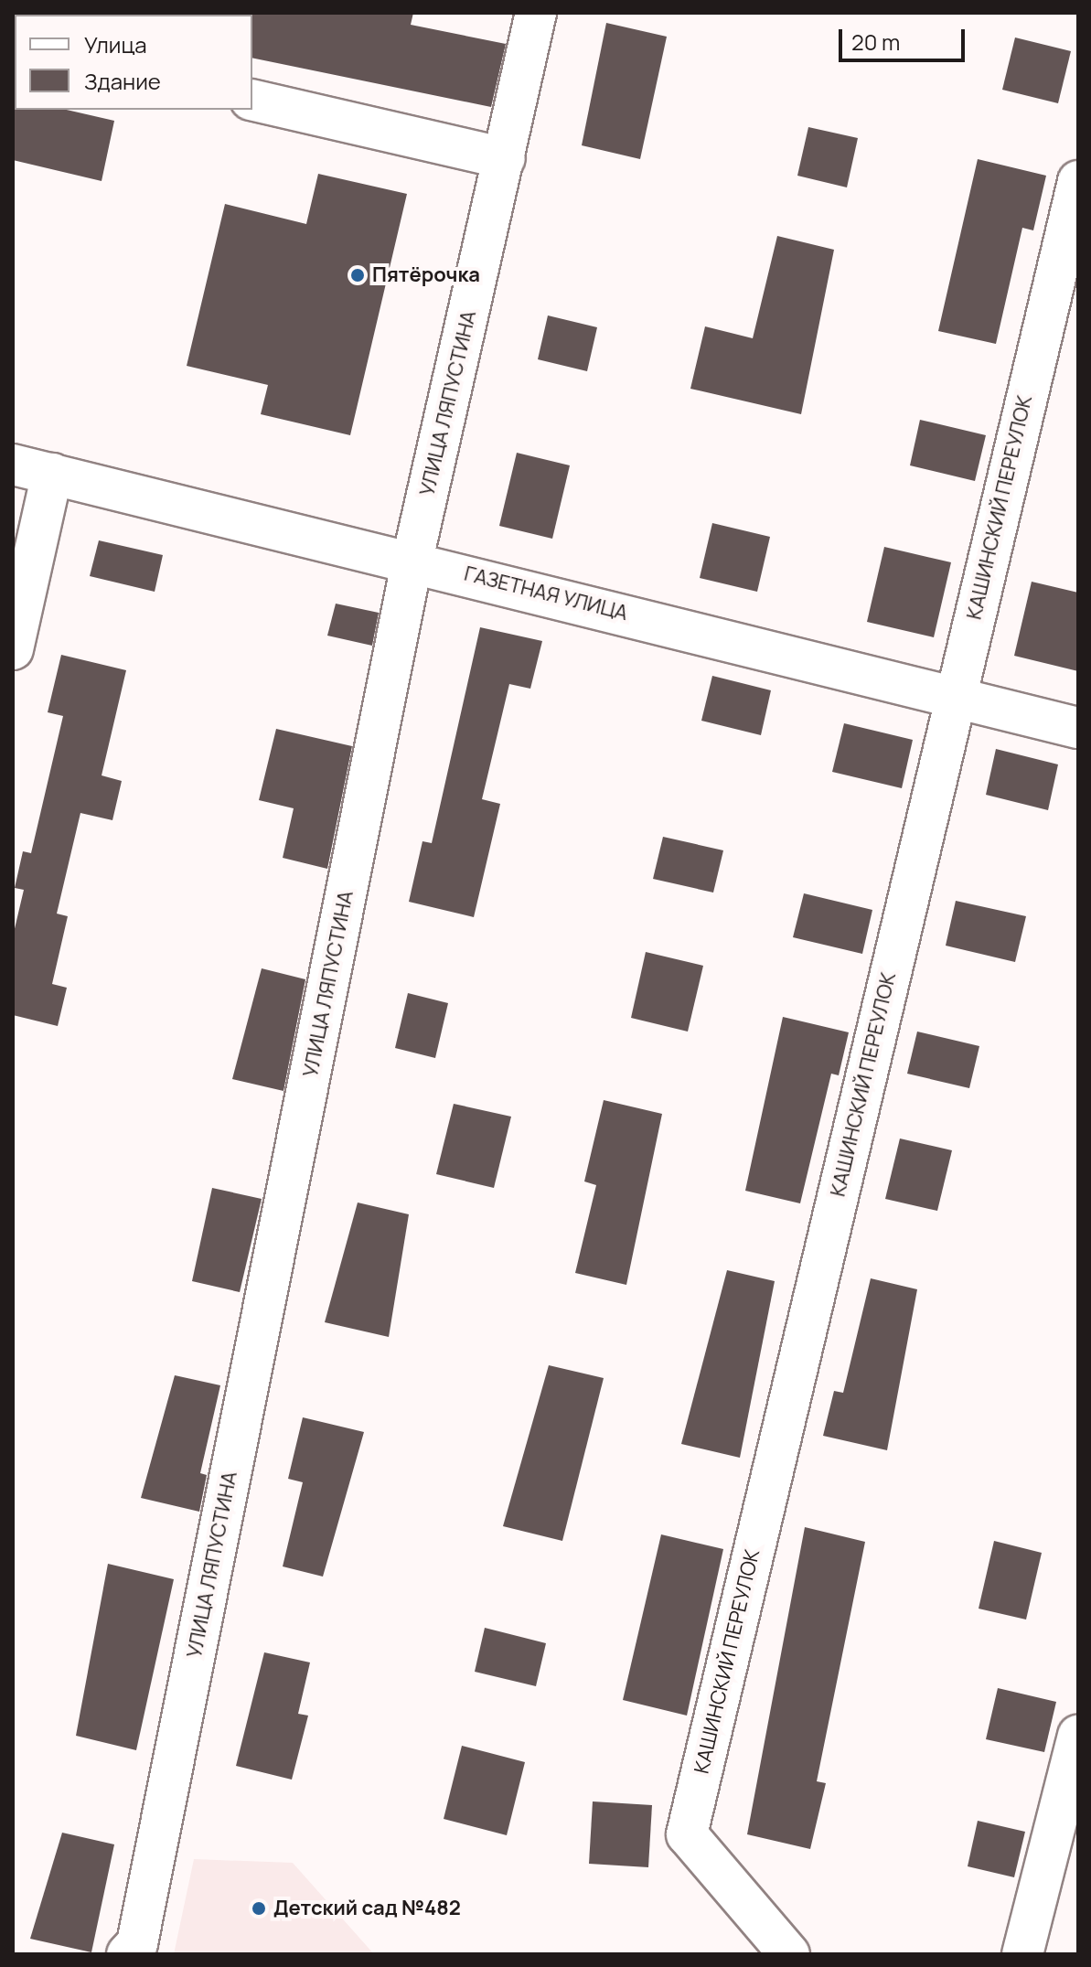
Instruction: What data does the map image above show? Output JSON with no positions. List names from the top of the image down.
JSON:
{
  "streets": {
    "street": ["УЛИЦА ЛЯПУСТИНА", "КАШИНСКИЙ ПЕРЕУЛОК", "ГАЗЕТНАЯ УЛИЦА"]
  },
  "crossings": [
    ["УЛИЦА ЛЯПУСТИНА", "ГАЗЕТНАЯ УЛИЦА"],
    ["КАШИНСКИЙ ПЕРЕУЛОК", "ГАЗЕТНАЯ УЛИЦА"]
  ],
  "places": ["Пятёрочка", "Детский сад №482"],
  "legend": ["Улица", "Здание"],
  "scale_bar": "20 m"
}
